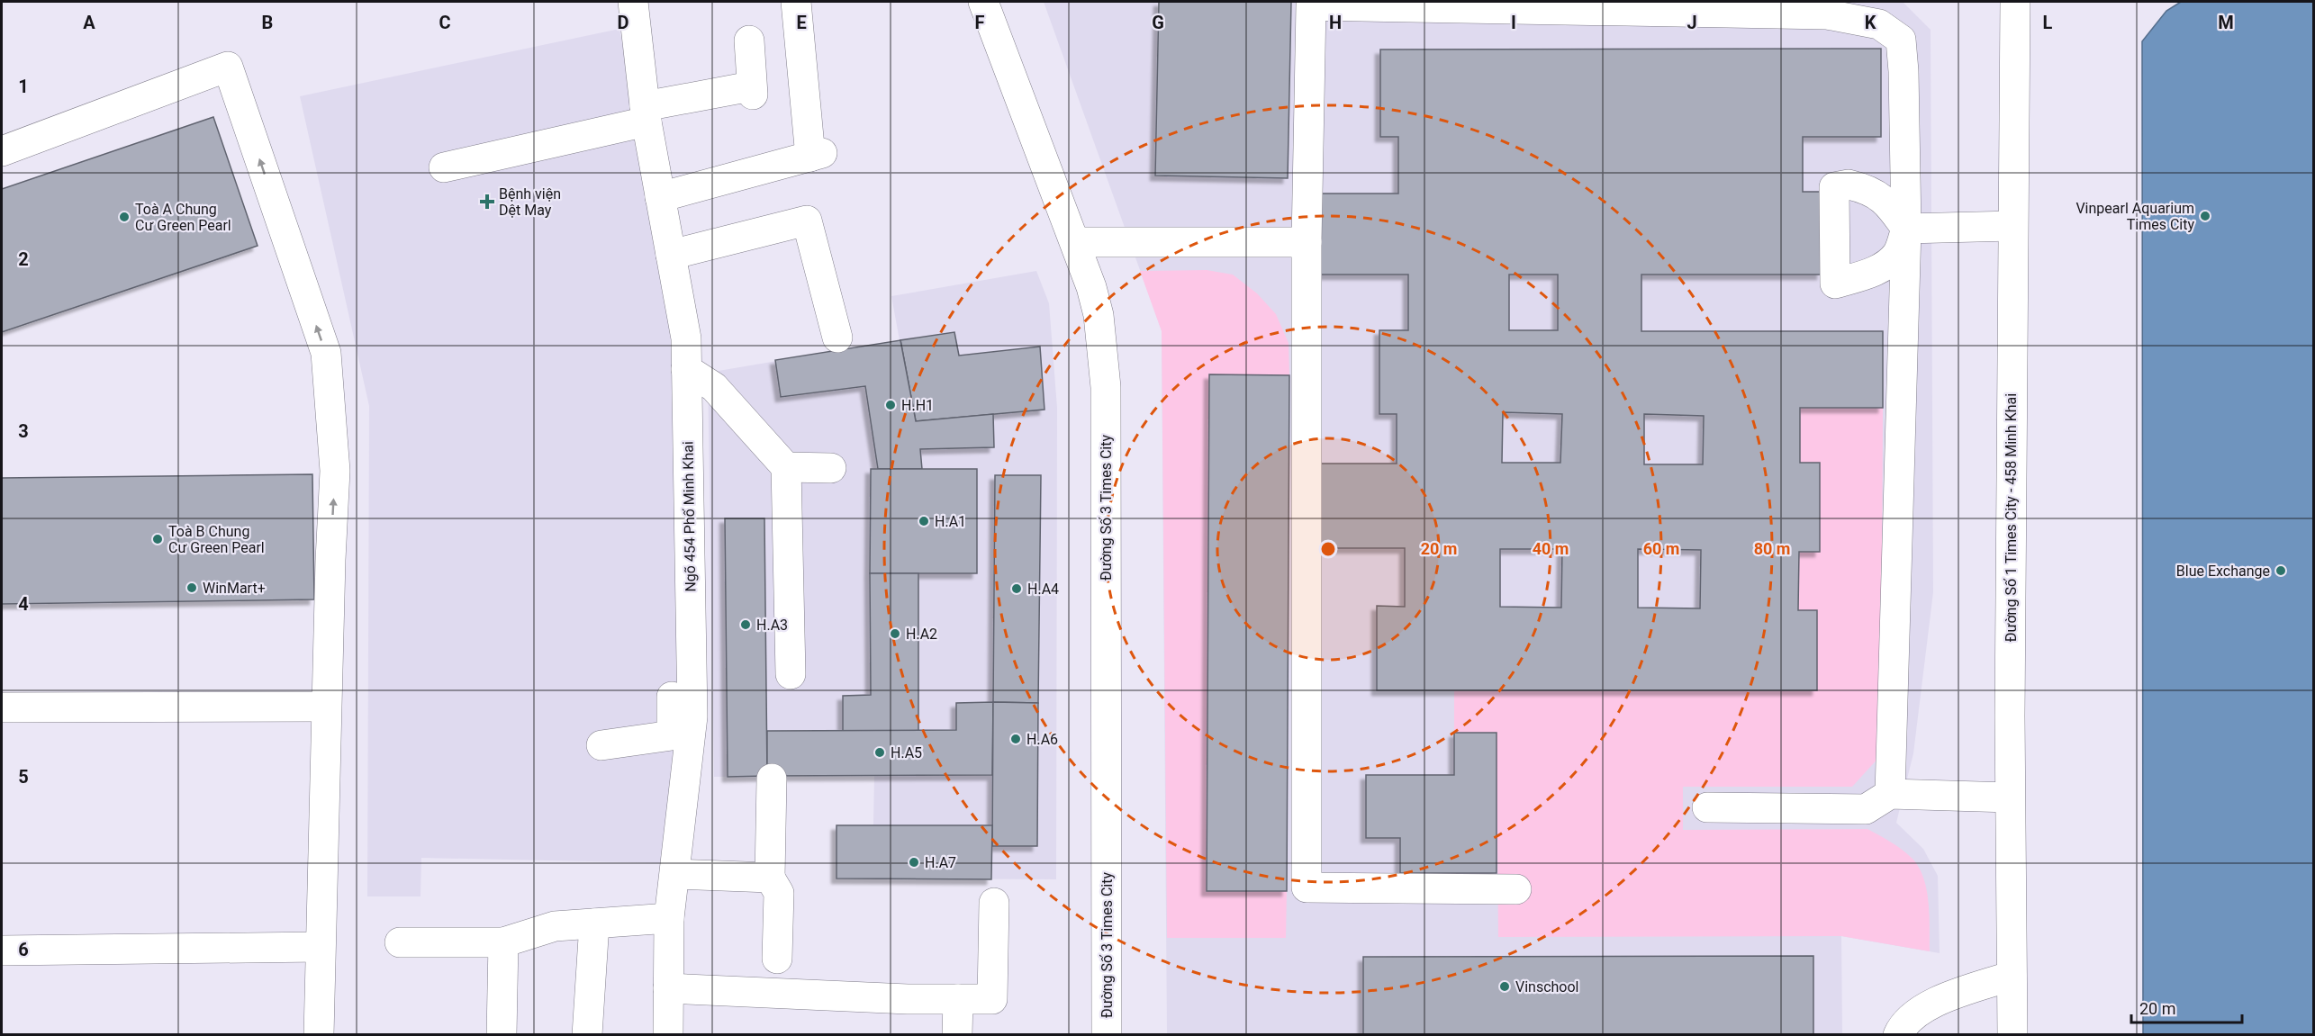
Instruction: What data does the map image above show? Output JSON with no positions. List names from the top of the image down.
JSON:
{
  "streets": {
    "street": ["Đường Số 3 Times City", "Ngõ 454 Phố Minh Khai", "Đường Số 1 Times City - 458 Minh Khai"]
  },
  "places": {
    "health": ["Bệnh viện Dệt May"],
    "other": [
      "Vinpearl Aquarium Times City",
      "Toà A Chung Cư Green Pearl",
      "H.H1",
      "H.A1",
      "Toà B Chung Cư Green Pearl",
      "Blue Exchange",
      "WinMart+",
      "H.A4",
      "H.A3",
      "H.A2",
      "H.A6",
      "H.A5",
      "H.A7",
      "Vinschool"
    ]
  },
  "scale_bar": "20 m",
  "grid": {
    "columns": [
      "A",
      "B",
      "C",
      "D",
      "E",
      "F",
      "G",
      "H",
      "I",
      "J",
      "K",
      "L",
      "M"
    ],
    "rows": [
      "1",
      "2",
      "3",
      "4",
      "5",
      "6"
    ]
  },
  "rings": [
    "20 m",
    "40 m",
    "60 m",
    "80 m"
  ]
}
